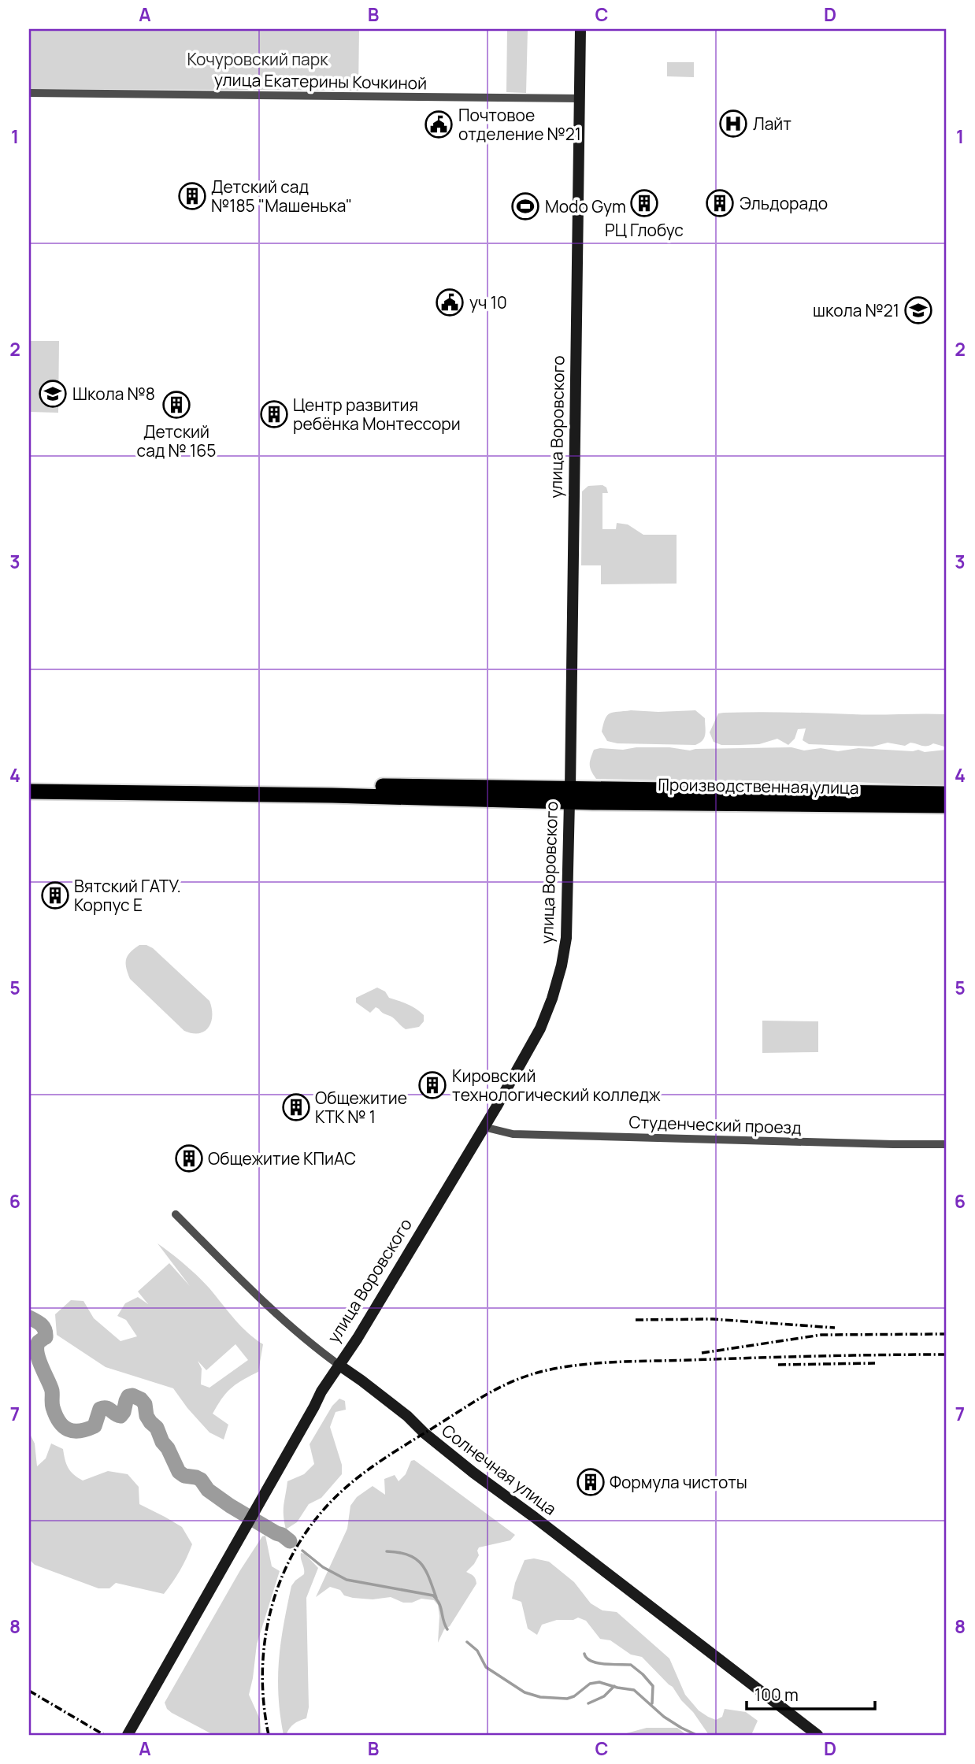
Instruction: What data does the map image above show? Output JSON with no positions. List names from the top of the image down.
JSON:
{
  "streets": {
    "highway": ["Производственная улица"],
    "main road": ["улица Воровского", "Солнечная улица"],
    "street": ["улица Екатерины Кочкиной", "Студенческий проезд"]
  },
  "crossings": [
    ["улица Екатерины Кочкиной", "улица Воровского"],
    ["улица Воровского", "Производственная улица"],
    ["улица Воровского", "Студенческий проезд"],
    ["улица Воровского", "Солнечная улица"]
  ],
  "parks": ["Кочуровский парк"],
  "places": {
    "hospital": ["Лайт"],
    "public building": ["Почтовое отделение №21", "уч 10"],
    "building": [
      "Детский сад №185 \"Машенька\"",
      "РЦ Глобус",
      "Эльдорадо",
      "Детский сад № 165",
      "Центр развития ребёнка Монтессори",
      "Вятский ГАТУ. Корпус Е",
      "Кировский технологический колледж",
      "Общежитие КТК № 1",
      "Общежитие КПиАС",
      "Формула чистоты"
    ],
    "sports": ["Modo Gym"],
    "school or university": ["школа №21", "Школа №8"]
  },
  "scale_bar": "100 m",
  "grid": {
    "columns": [
      "A",
      "B",
      "C",
      "D"
    ],
    "rows": [
      "1",
      "2",
      "3",
      "4",
      "5",
      "6",
      "7",
      "8"
    ]
  }
}
